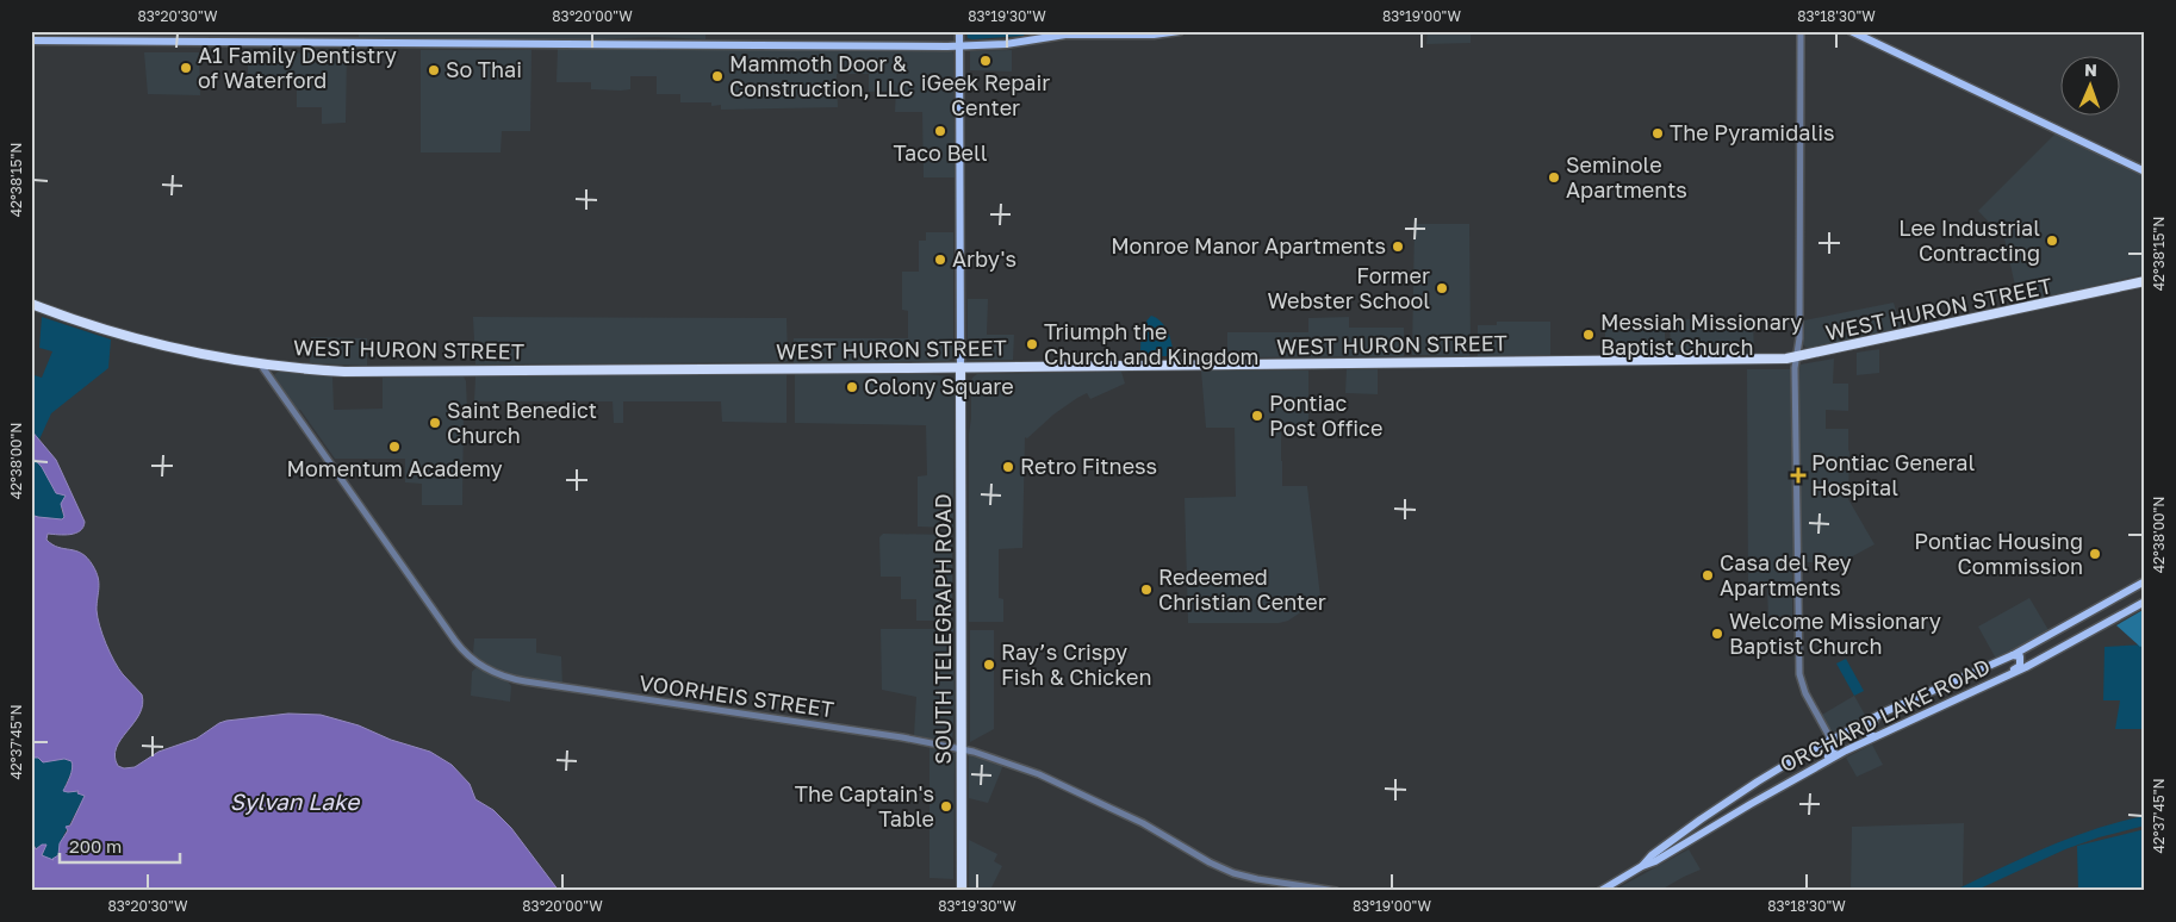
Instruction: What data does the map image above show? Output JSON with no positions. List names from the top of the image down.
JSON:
{
  "streets": {
    "highway": ["WEST HURON STREET", "SOUTH TELEGRAPH ROAD"],
    "main road": ["ORCHARD LAKE ROAD"],
    "street": ["VOORHEIS STREET"]
  },
  "crossings": [
    ["WEST HURON STREET", "SOUTH TELEGRAPH ROAD"],
    ["WEST HURON STREET", "VOORHEIS STREET"],
    ["SOUTH TELEGRAPH ROAD", "VOORHEIS STREET"]
  ],
  "water": ["Sylvan Lake"],
  "places": {
    "other": [
      "iGeek Repair Center",
      "A1 Family Dentistry of Waterford",
      "So Thai",
      "Mammoth Door & Construction, LLC",
      "Taco Bell",
      "The Pyramidalis",
      "Seminole Apartments",
      "Lee Industrial Contracting",
      "Monroe Manor Apartments",
      "Arby's",
      "Former Webster School",
      "Messiah Missionary Baptist Church",
      "Triumph the Church and Kingdom",
      "Colony Square",
      "Pontiac Post Office",
      "Saint Benedict Church",
      "Momentum Academy",
      "Retro Fitness",
      "Pontiac Housing Commission",
      "Casa del Rey Apartments",
      "Redeemed Christian Center",
      "Welcome Missionary Baptist Church",
      "Ray’s Crispy Fish & Chicken",
      "The Captain's Table"
    ],
    "health": ["Pontiac General Hospital"]
  },
  "scale_bar": "200 m",
  "north": "top",
  "coordinates": [
    "83°20'30\"W",
    "83°20'00\"W",
    "83°19'30\"W",
    "83°19'00\"W",
    "83°18'30\"W",
    "42°38'15\"N",
    "42°38'00\"N",
    "42°37'45\"N"
  ]
}
